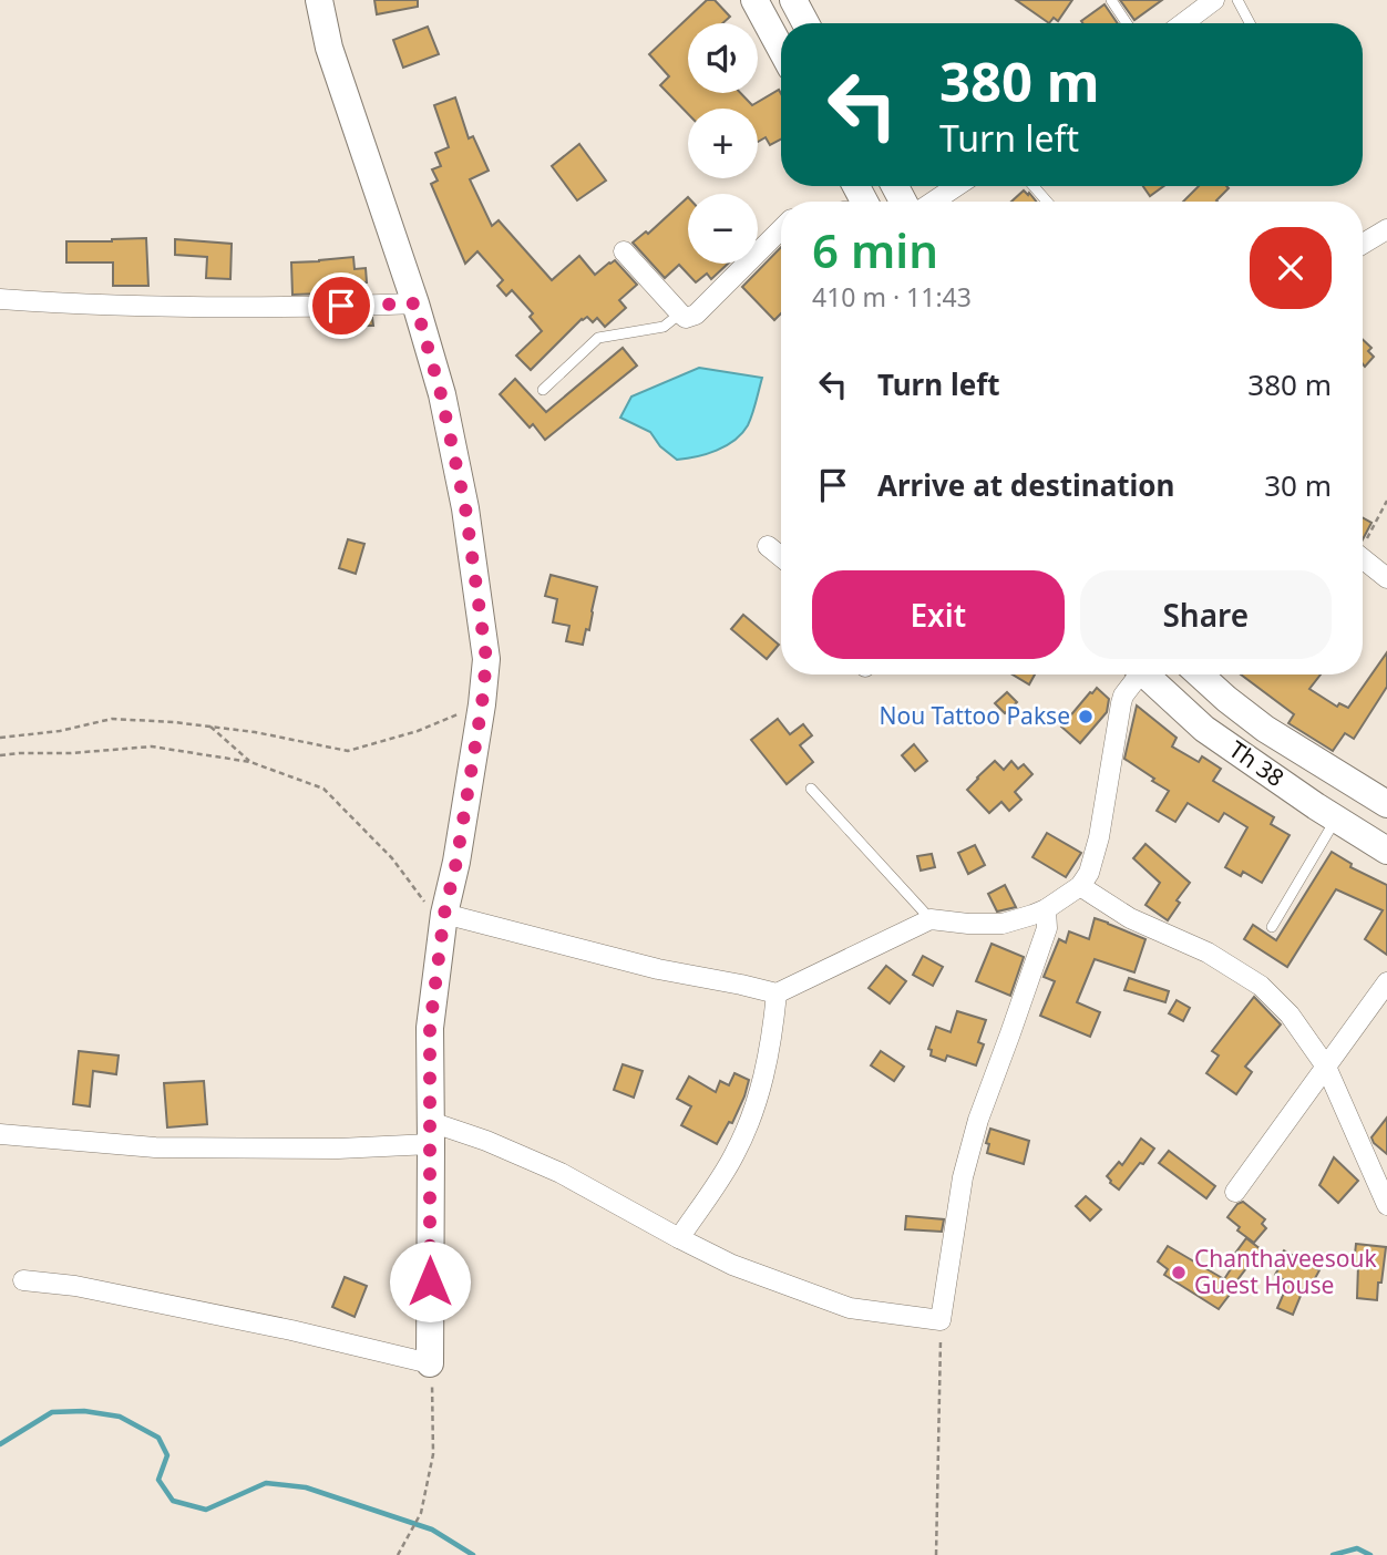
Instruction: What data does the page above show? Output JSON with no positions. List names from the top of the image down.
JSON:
{
  "streets": {
    "street": ["Th 38"]
  },
  "places": ["Nou Tattoo Pakse", "Chanthaveesouk Guest House"],
  "page": {
    "map_buttons": ["+", "−"],
    "turn": ["380 m", "Turn left"],
    "heading": ["6 min", "410 m · 11:43"],
    "list": [
      {
        "name": "Turn left",
        "value": "380 m"
      },
      {
        "name": "Arrive at destination",
        "value": "30 m"
      }
    ],
    "buttons": ["Exit", "Share"]
  }
}
